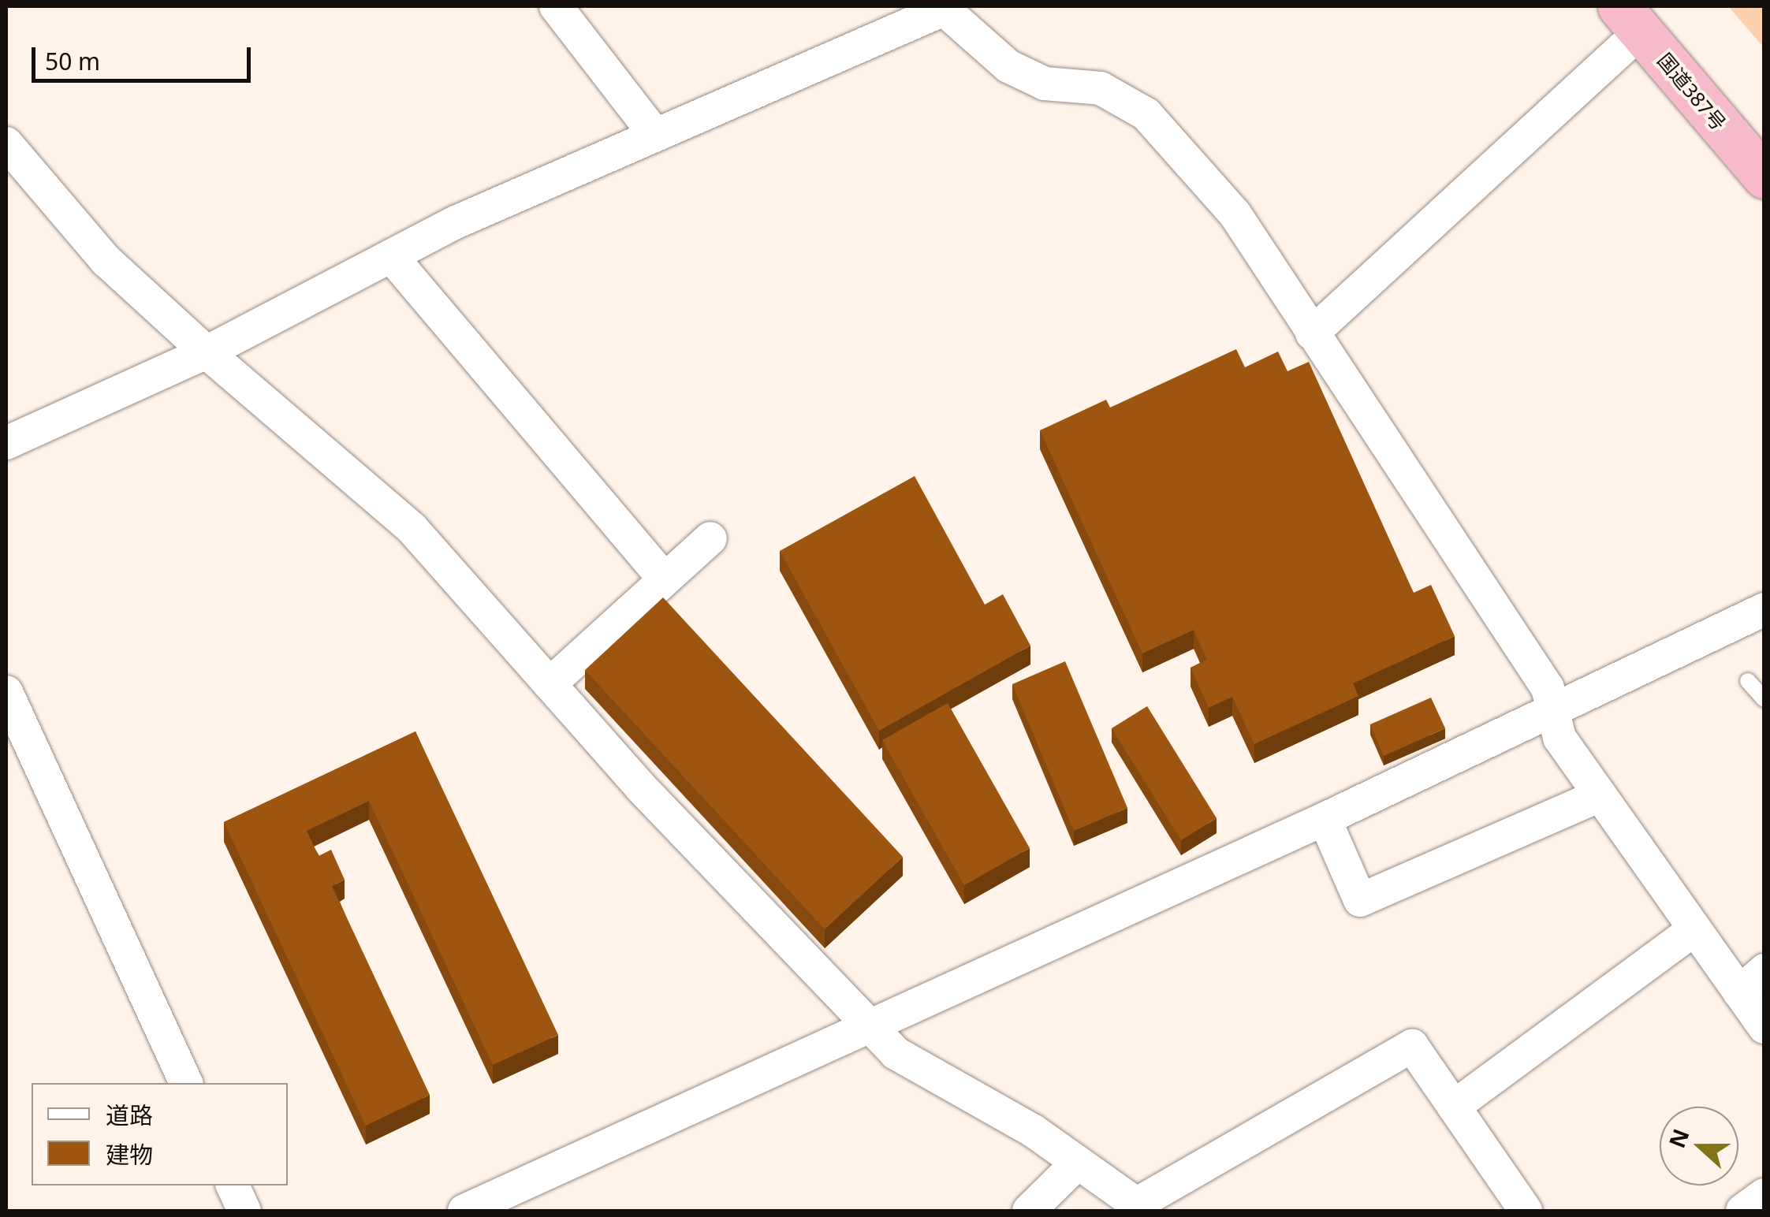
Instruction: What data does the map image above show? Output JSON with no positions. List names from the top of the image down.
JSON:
{
  "streets": {
    "highway": ["国道387号"]
  },
  "legend": ["道路", "建物"],
  "scale_bar": "50 m",
  "north": "left"
}
